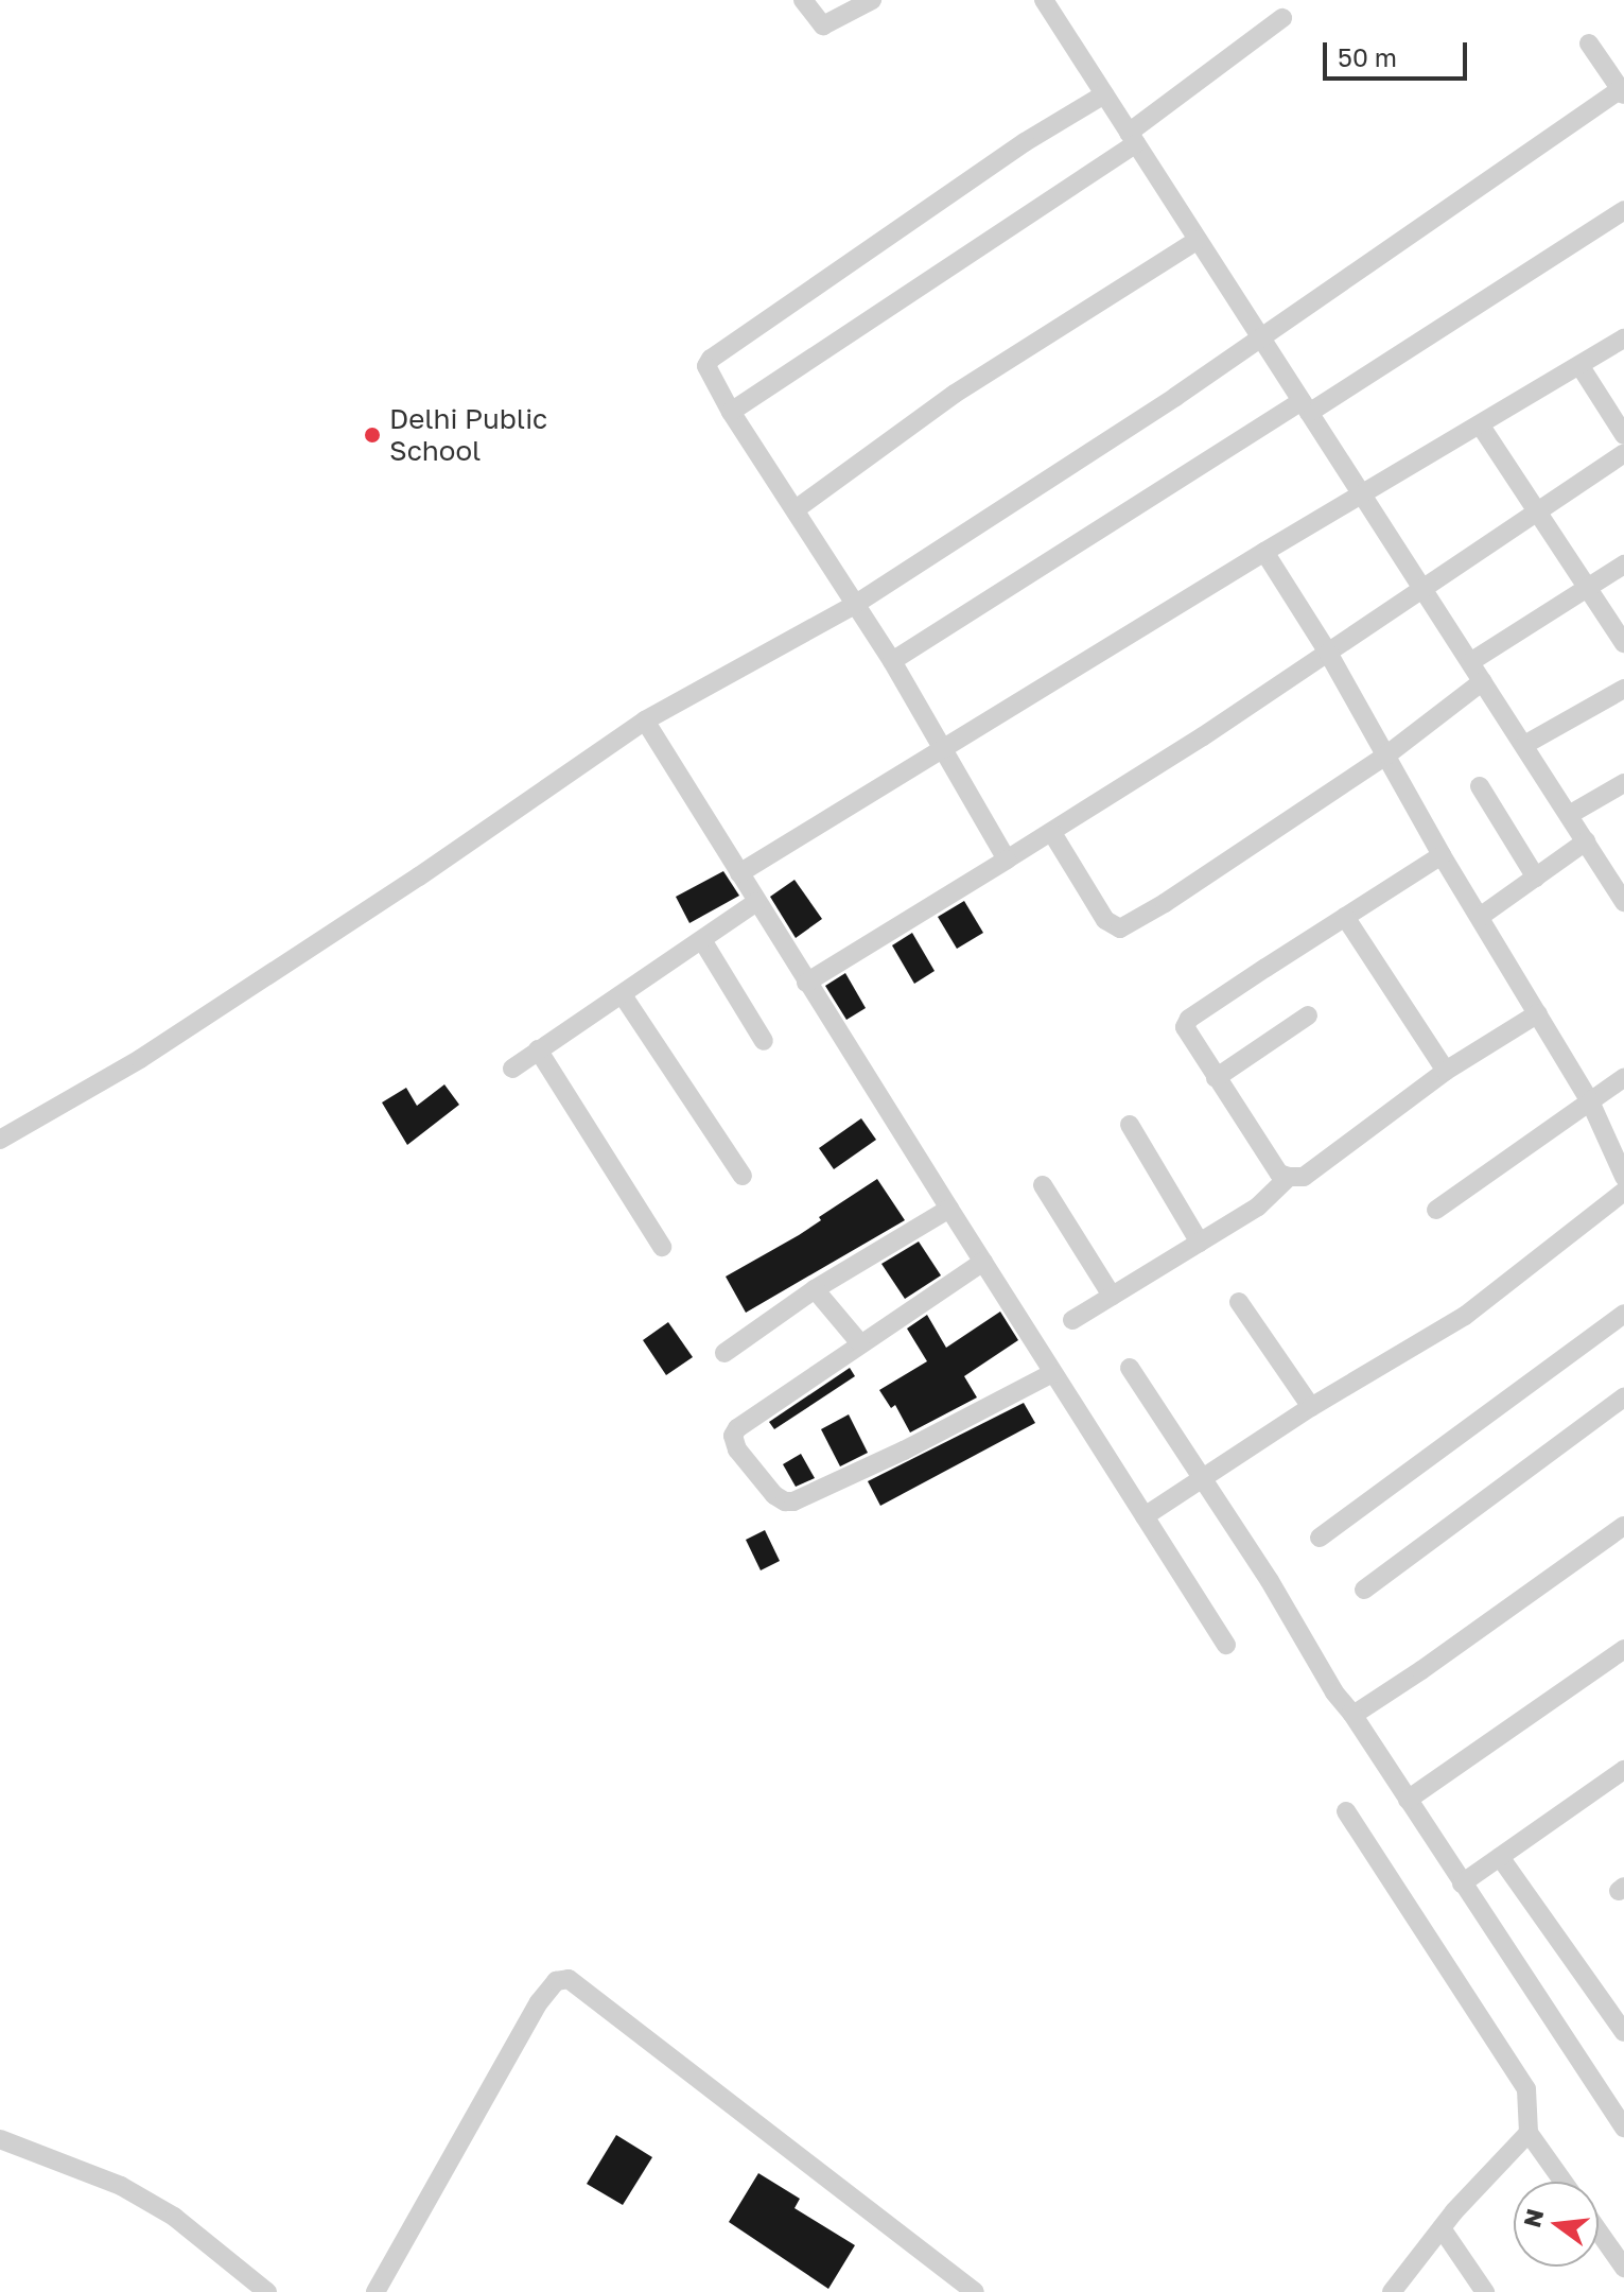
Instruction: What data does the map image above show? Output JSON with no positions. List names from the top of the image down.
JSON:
{
  "places": ["Delhi Public School"],
  "scale_bar": "50 m",
  "north": "left"
}
